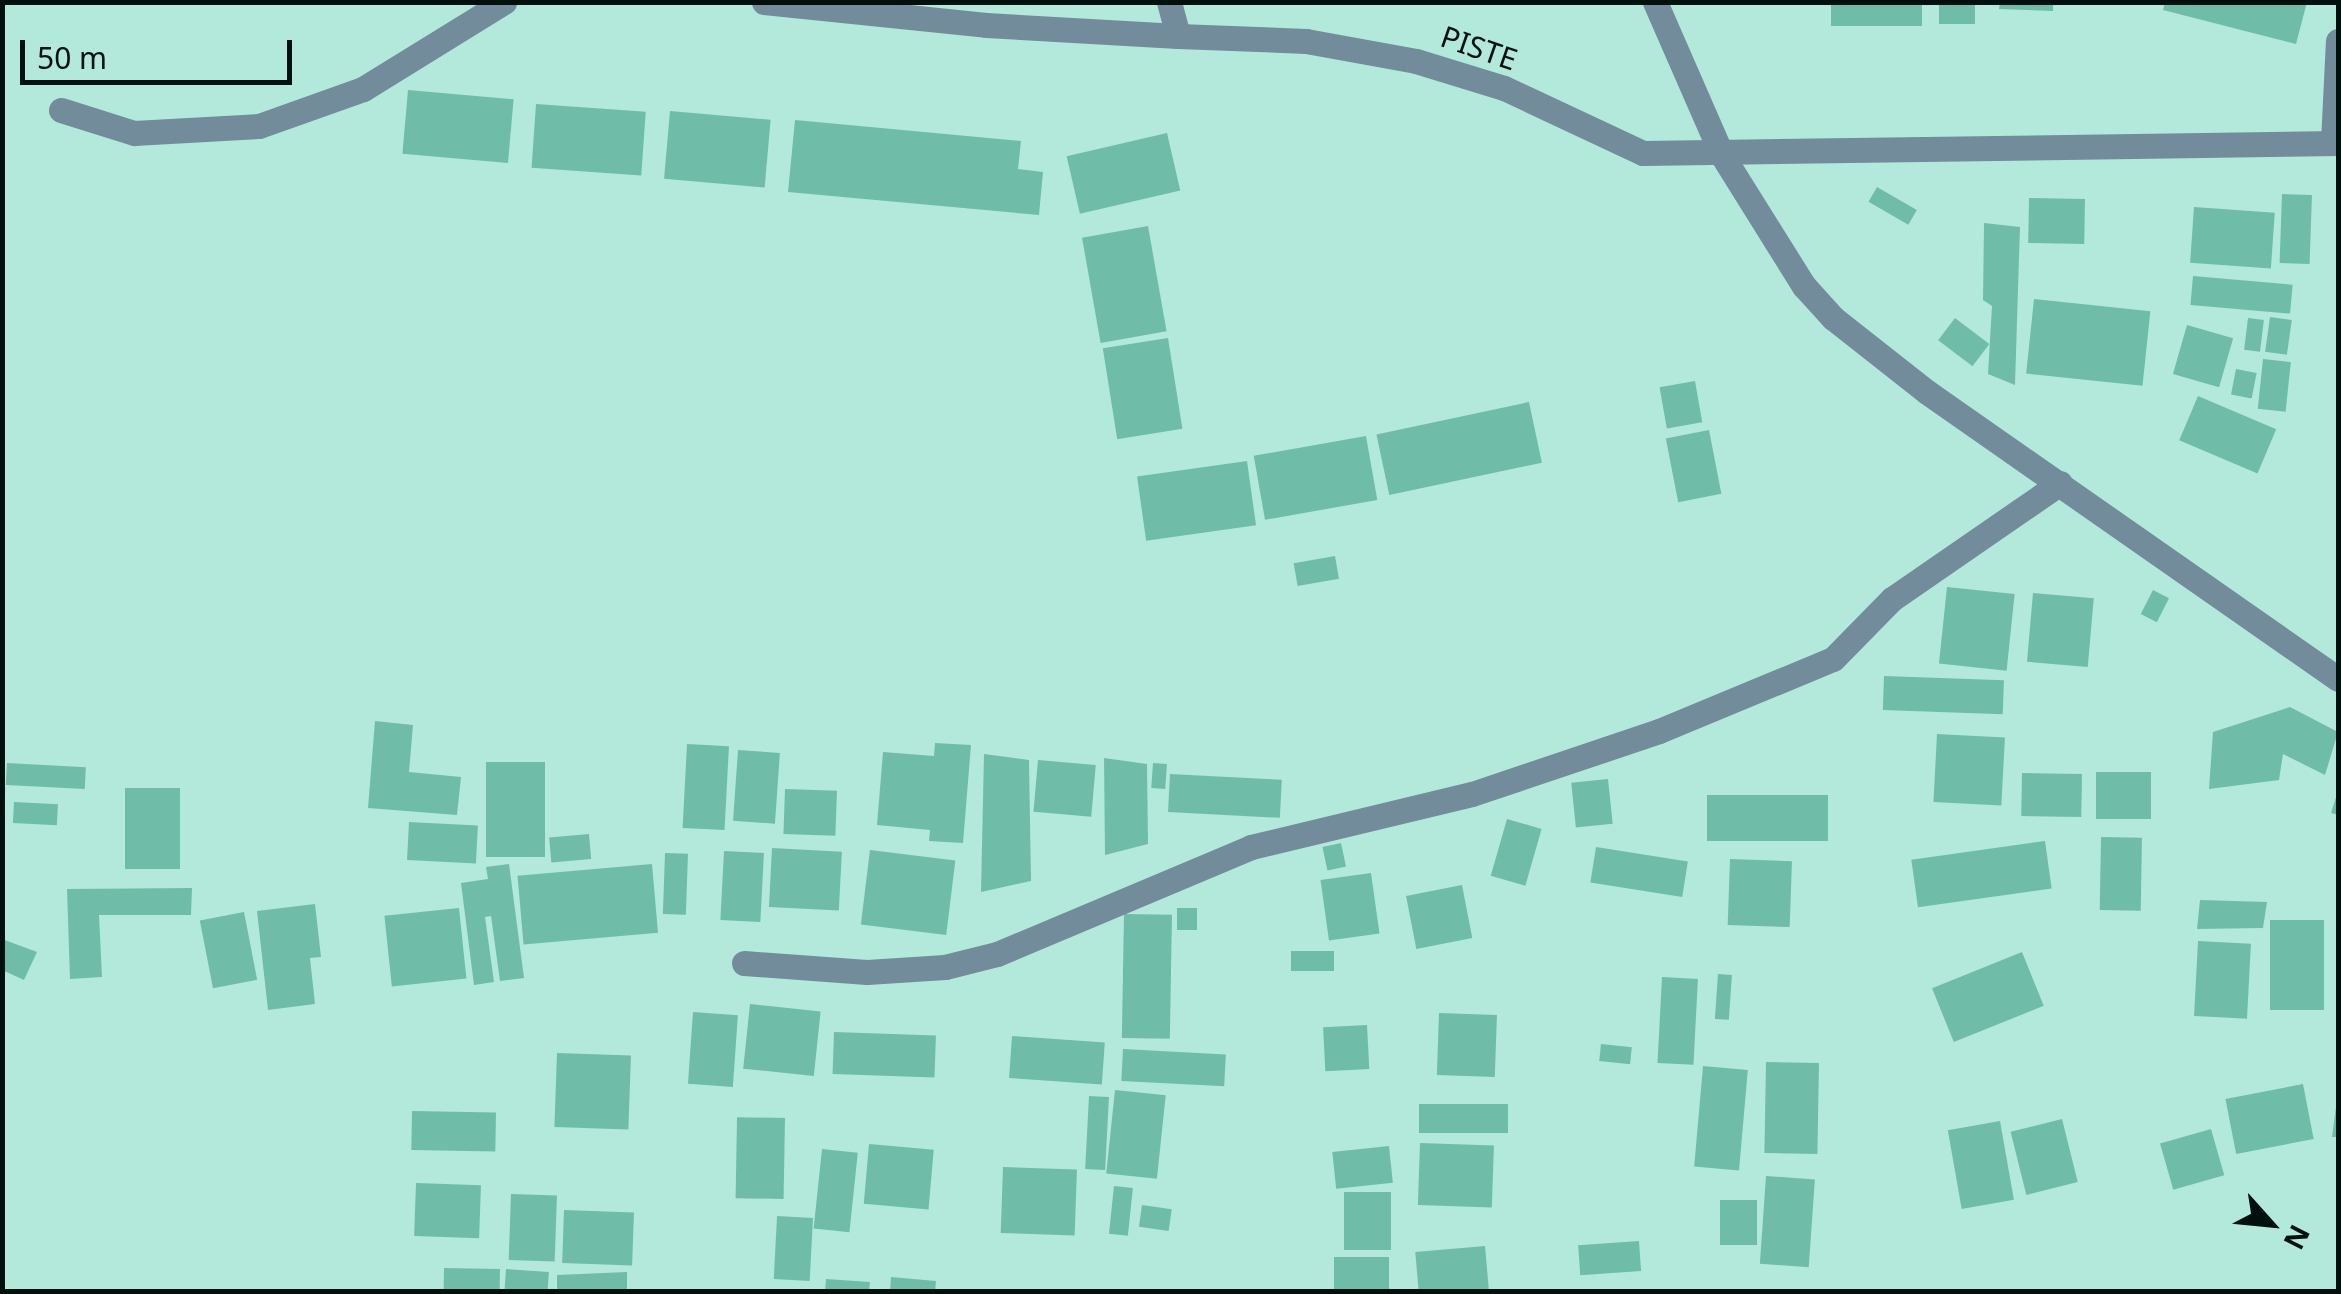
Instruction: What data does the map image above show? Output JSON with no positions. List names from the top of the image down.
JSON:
{
  "streets": {
    "street": ["PISTE"]
  },
  "scale_bar": "50 m",
  "north": "bottom right"
}
